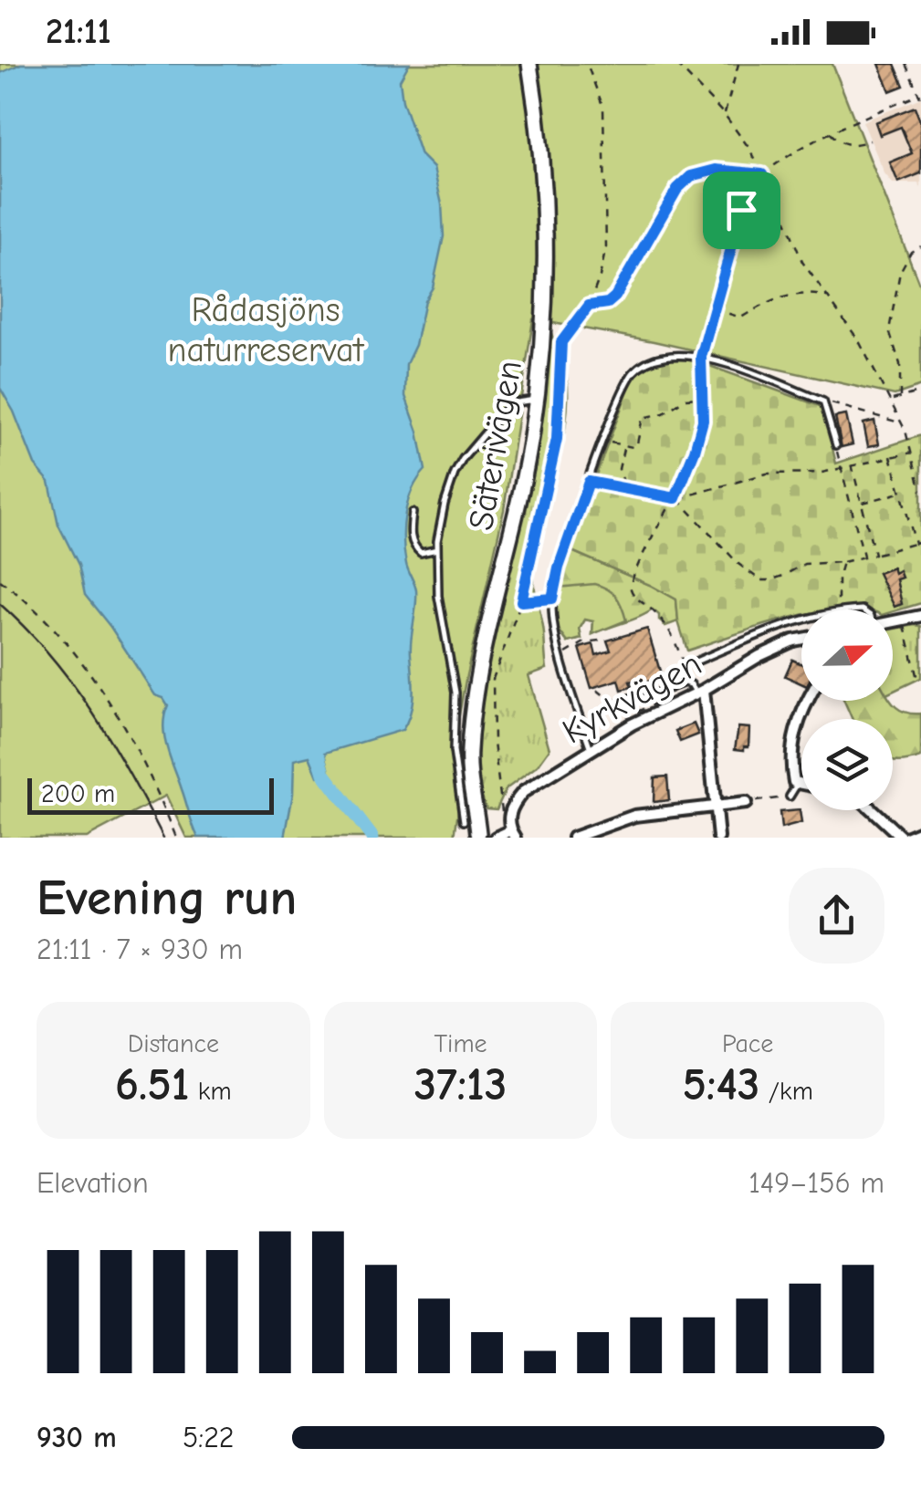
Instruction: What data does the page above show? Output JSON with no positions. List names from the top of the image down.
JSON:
{
  "streets": {
    "street": ["Säterivägen", "Kyrkvägen"]
  },
  "parks": ["Rådasjöns naturreservat"],
  "scale_bar": "200 m",
  "north": "right",
  "page": {
    "status": "21:11",
    "scale": "200 m",
    "heading": ["Evening run", "21:11 · 7 × 930 m"],
    "stats": [
      ["Distance", "6.51 km"],
      ["Time", "37:13"],
      ["Pace", "5:43 /km"]
    ],
    "chart": ["Elevation", "149–156 m"],
    "list": [
      {
        "name": "930 m",
        "note": "5:22"
      }
    ]
  }
}
